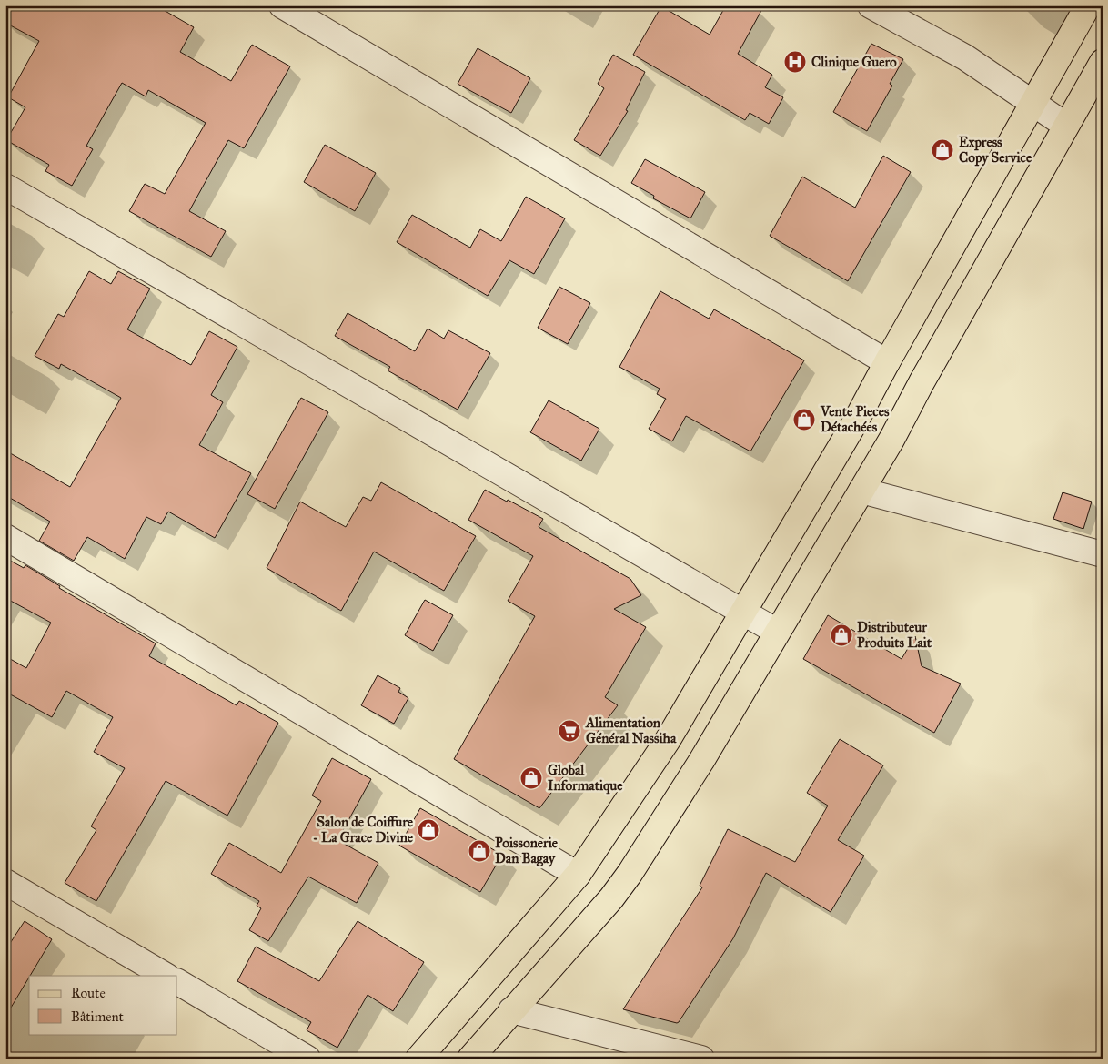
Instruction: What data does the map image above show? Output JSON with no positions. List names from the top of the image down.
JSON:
{
  "places": {
    "hospital": ["Clinique Guero"],
    "shop": [
      "Express Copy Service",
      "Vente Pieces Détachées",
      "Distributeur Produits Lait",
      "Global Informatique",
      "Salon de Coiffure - La Grace Divine",
      "Poissonerie Dan Bagay"
    ],
    "supermarket": ["Alimentation Général Nassiha"]
  },
  "legend": ["Route", "Bâtiment"]
}
